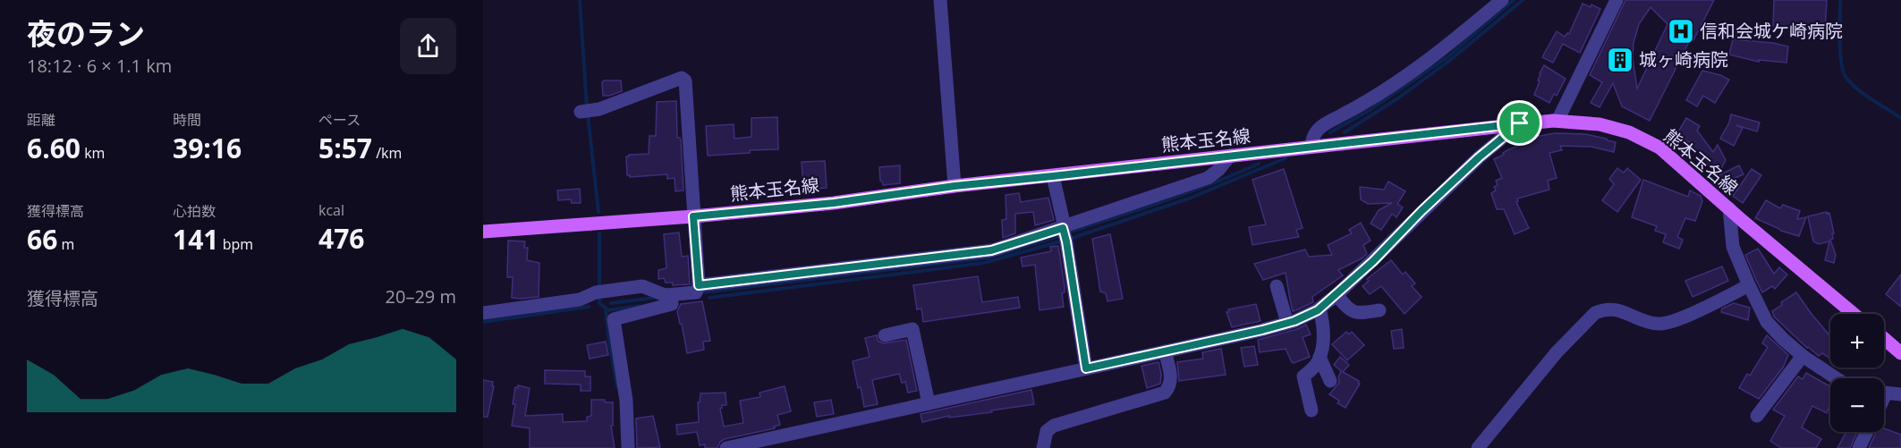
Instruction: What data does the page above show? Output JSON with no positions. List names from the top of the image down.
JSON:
{
  "streets": {
    "main road": ["熊本玉名線"]
  },
  "places": {
    "hospital": ["信和会城ケ崎病院"],
    "building": ["城ヶ崎病院"]
  },
  "page": {
    "heading": ["夜のラン", "18:12 · 6 × 1.1 km"],
    "stats": [
      ["距離", "6.60 km"],
      ["時間", "39:16"],
      ["ペース", "5:57 /km"],
      ["獲得標高", "66 m"],
      ["心拍数", "141 bpm"],
      ["kcal", "476"]
    ],
    "chart": ["獲得標高", "20–29 m"],
    "map_buttons": ["+", "−"]
  }
}
